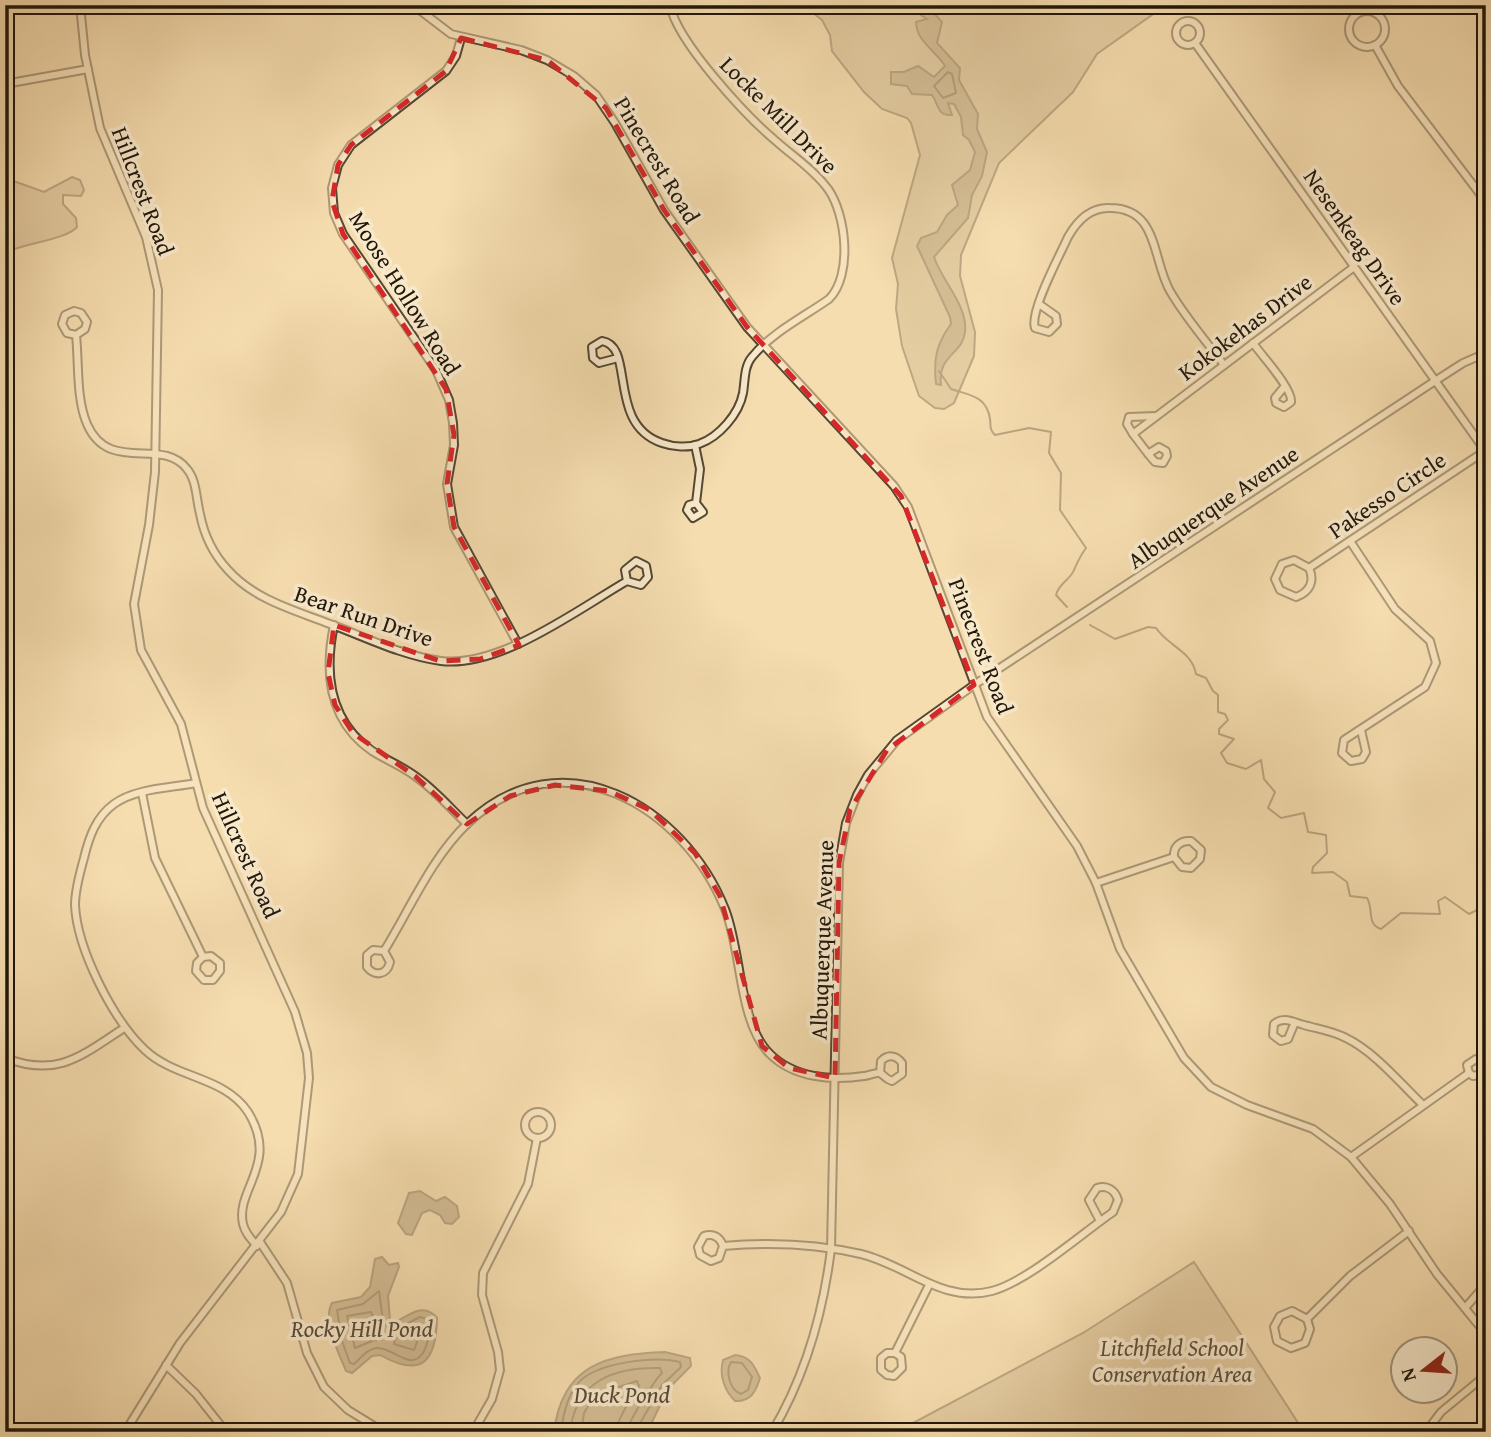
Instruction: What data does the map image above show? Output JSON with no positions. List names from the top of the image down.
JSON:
{
  "streets": {
    "street": [
      "Locke Mill Drive",
      "Pinecrest Road",
      "Hillcrest Road",
      "Nesenkeag Drive",
      "Moose Hollow Road",
      "Kokokehas Drive",
      "Pakesso Circle",
      "Albuquerque Avenue",
      "Bear Run Drive"
    ]
  },
  "crossings": [
    ["Locke Mill Drive", "Pinecrest Road"],
    ["Pinecrest Road", "Moose Hollow Road"],
    ["Pinecrest Road", "Albuquerque Avenue"],
    ["Hillcrest Road", "Bear Run Drive"],
    ["Nesenkeag Drive", "Kokokehas Drive"],
    ["Nesenkeag Drive", "Pakesso Circle"],
    ["Nesenkeag Drive", "Albuquerque Avenue"],
    ["Moose Hollow Road", "Bear Run Drive"]
  ],
  "water": ["Rocky Hill Pond", "Duck Pond"],
  "parks": ["Litchfield School Conservation Area"],
  "north": "left"
}
